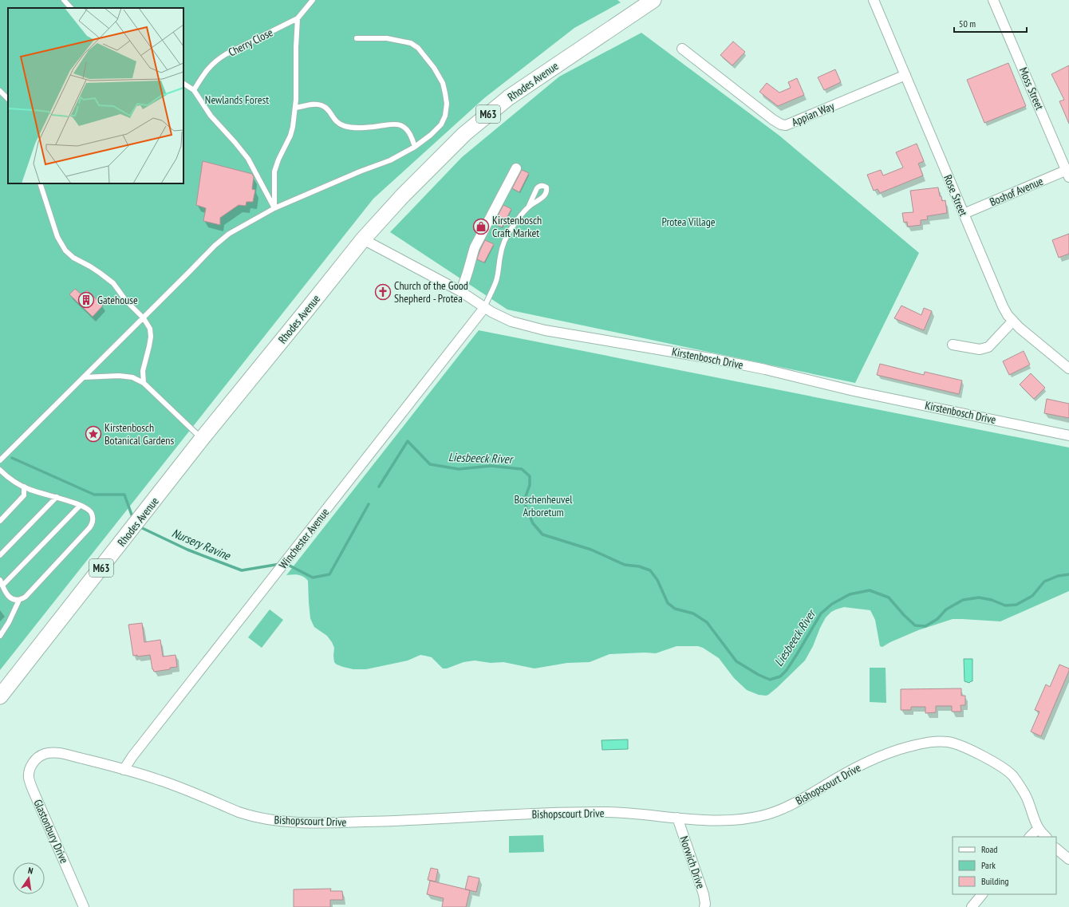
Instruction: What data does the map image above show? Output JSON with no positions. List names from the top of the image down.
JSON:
{
  "streets": {
    "main road": ["Rhodes Avenue", "M63"],
    "street": [
      "Moss Street",
      "Appian Way",
      "Boshof Avenue",
      "Rose Street",
      "Kirstenbosch Drive",
      "Winchester Avenue",
      "Bishopscourt Drive",
      "Glastonbury Drive",
      "Norwich Drive"
    ],
    "lane": ["Cherry Close"]
  },
  "crossings": [
    ["Rhodes Avenue", "Kirstenbosch Drive"],
    ["Moss Street", "Boshof Avenue"],
    ["Appian Way", "Rose Street"],
    ["Boshof Avenue", "Rose Street"],
    ["Kirstenbosch Drive", "Winchester Avenue"],
    ["Winchester Avenue", "Bishopscourt Drive"],
    ["Bishopscourt Drive", "Glastonbury Drive"],
    ["Bishopscourt Drive", "Norwich Drive"]
  ],
  "water": ["Liesbeeck River", "Nursery Ravine"],
  "parks": ["Newlands Forest", "Protea Village", "Boschenheuvel Arboretum"],
  "places": {
    "shop": ["Kirstenbosch Craft Market"],
    "church": ["Church of the Good Shepherd - Protea"],
    "building": ["Gatehouse"],
    "place": ["Kirstenbosch Botanical Gardens"]
  },
  "legend": ["Road", "Park", "Building"],
  "scale_bar": "50 m",
  "north": "top"
}
